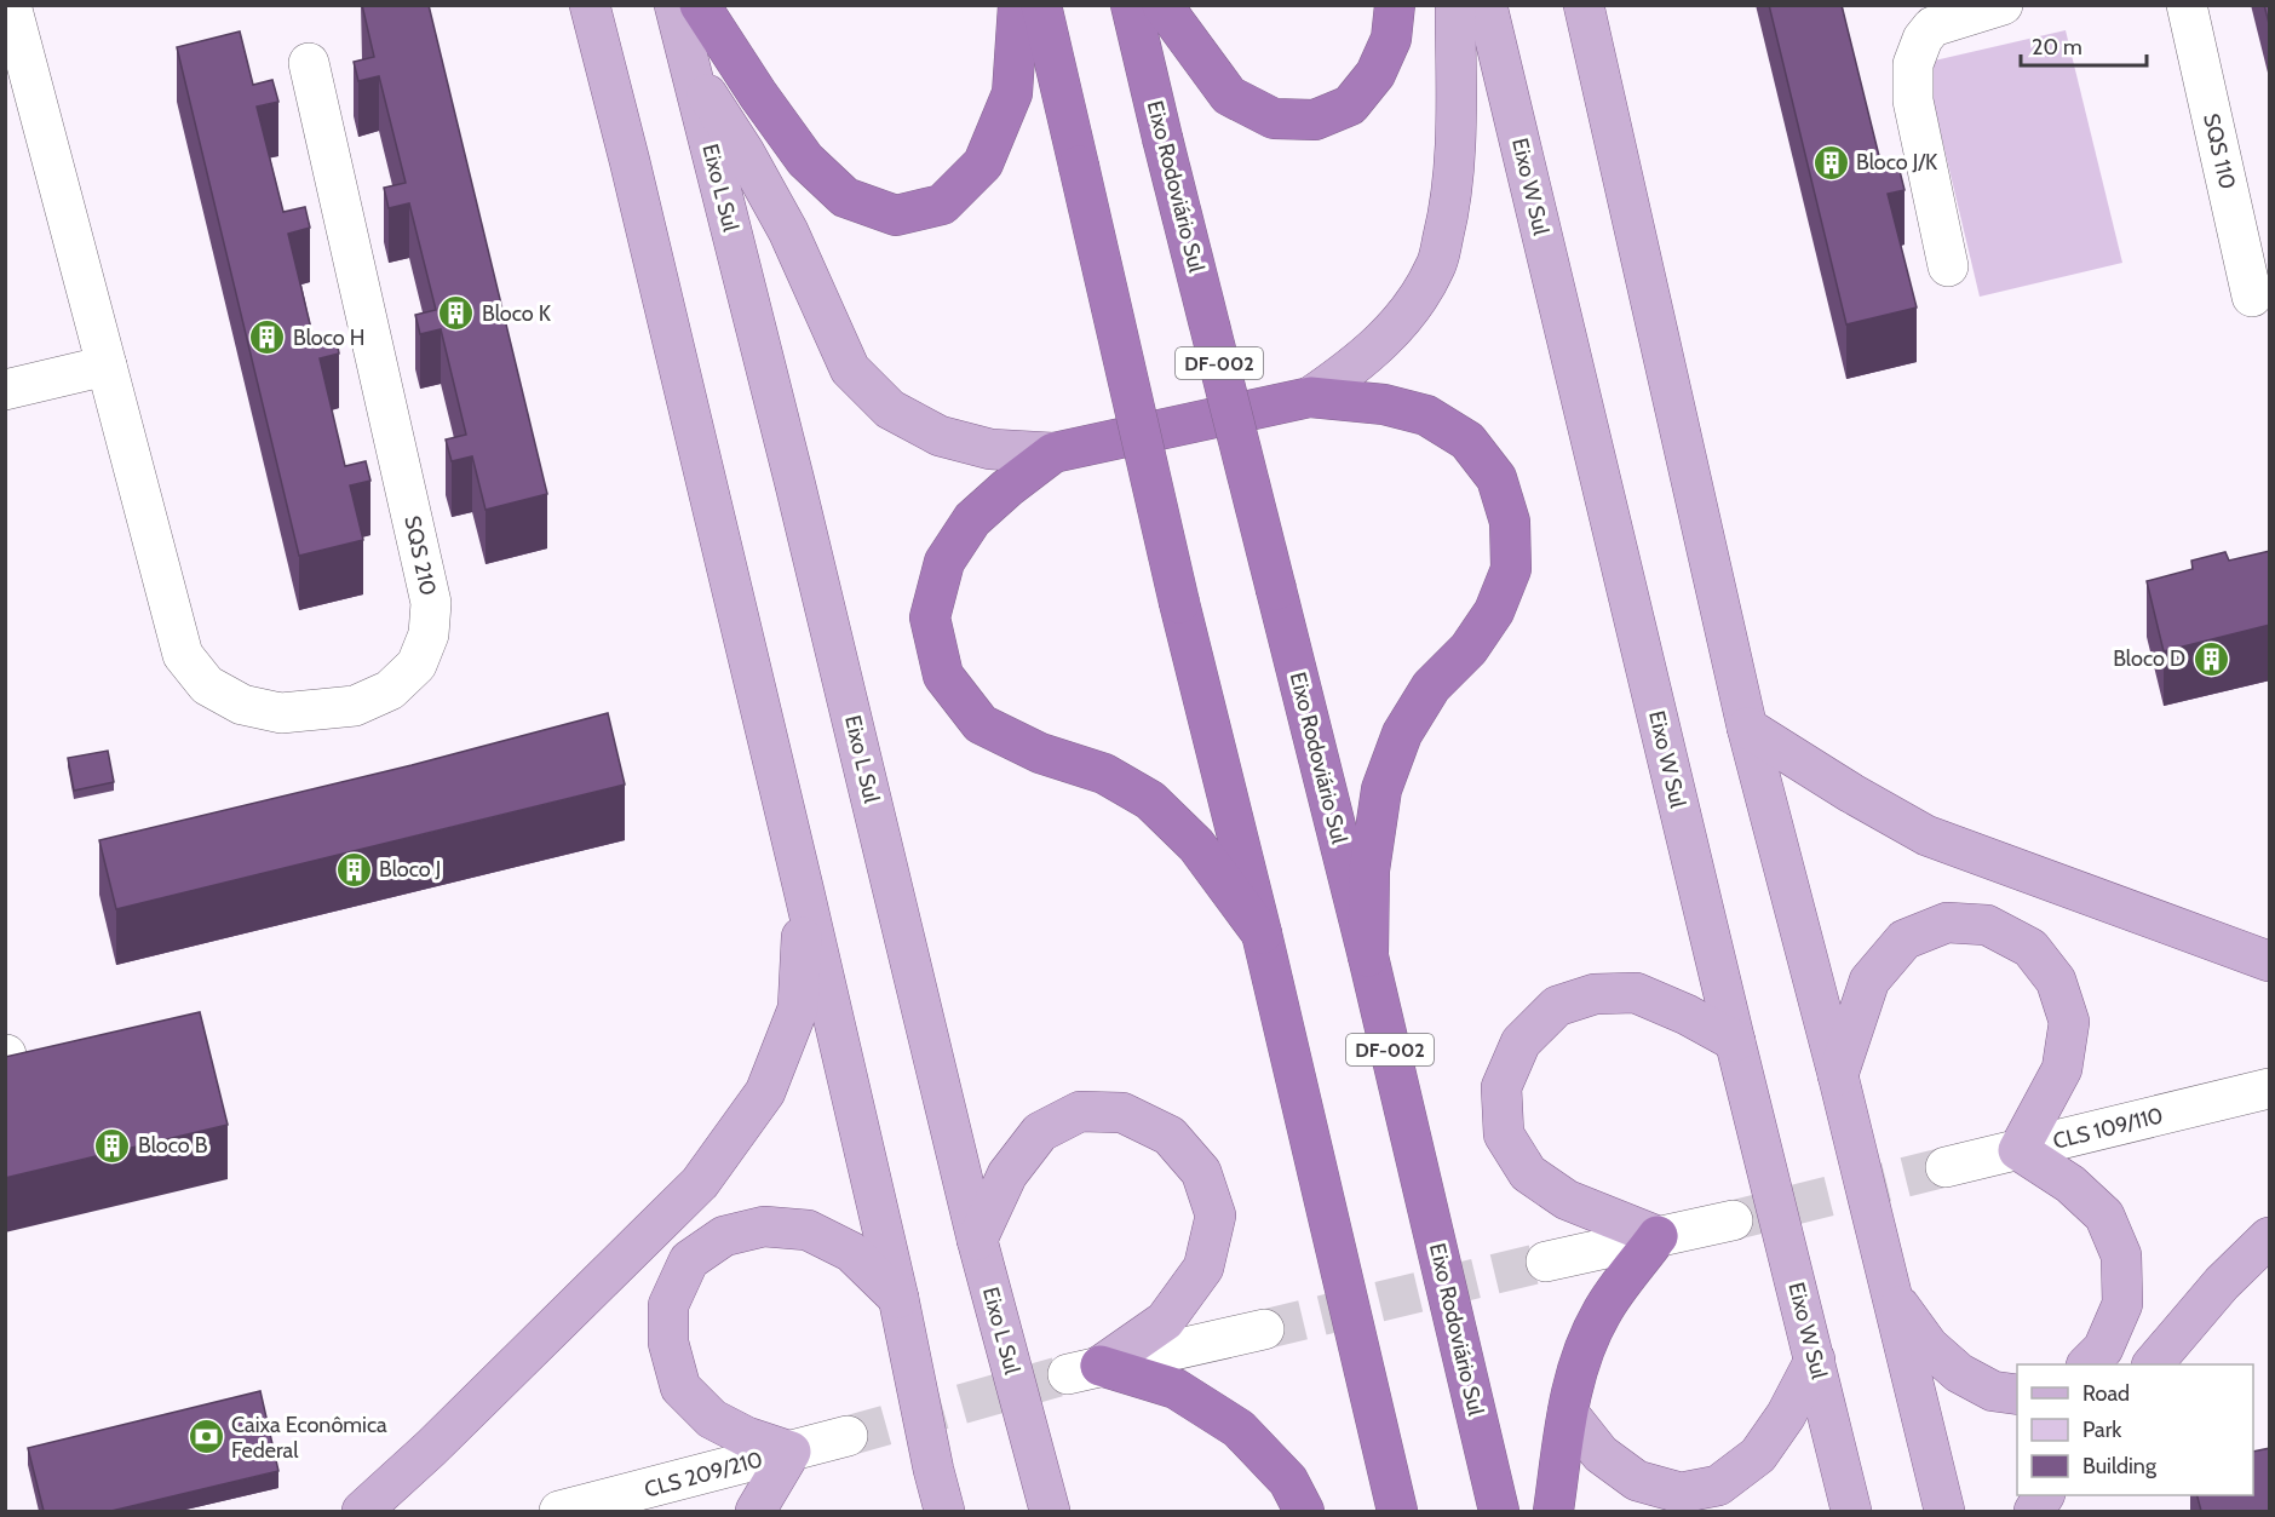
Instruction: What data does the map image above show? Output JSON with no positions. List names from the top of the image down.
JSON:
{
  "streets": {
    "highway": ["Eixo Rodoviário Sul", "DF-002"],
    "main road": ["Eixo W Sul", "Eixo L Sul"],
    "street": [
      "SQS 110",
      "SQS 210",
      "CLS 109/110",
      "CLS 209/210"
    ]
  },
  "places": {
    "building": [
      "Bloco J/K",
      "Bloco K",
      "Bloco H",
      "Bloco D",
      "Bloco J",
      "Bloco B"
    ],
    "bank": ["Caixa Econômica Federal"]
  },
  "legend": ["Road", "Park", "Building"],
  "scale_bar": "20 m"
}
